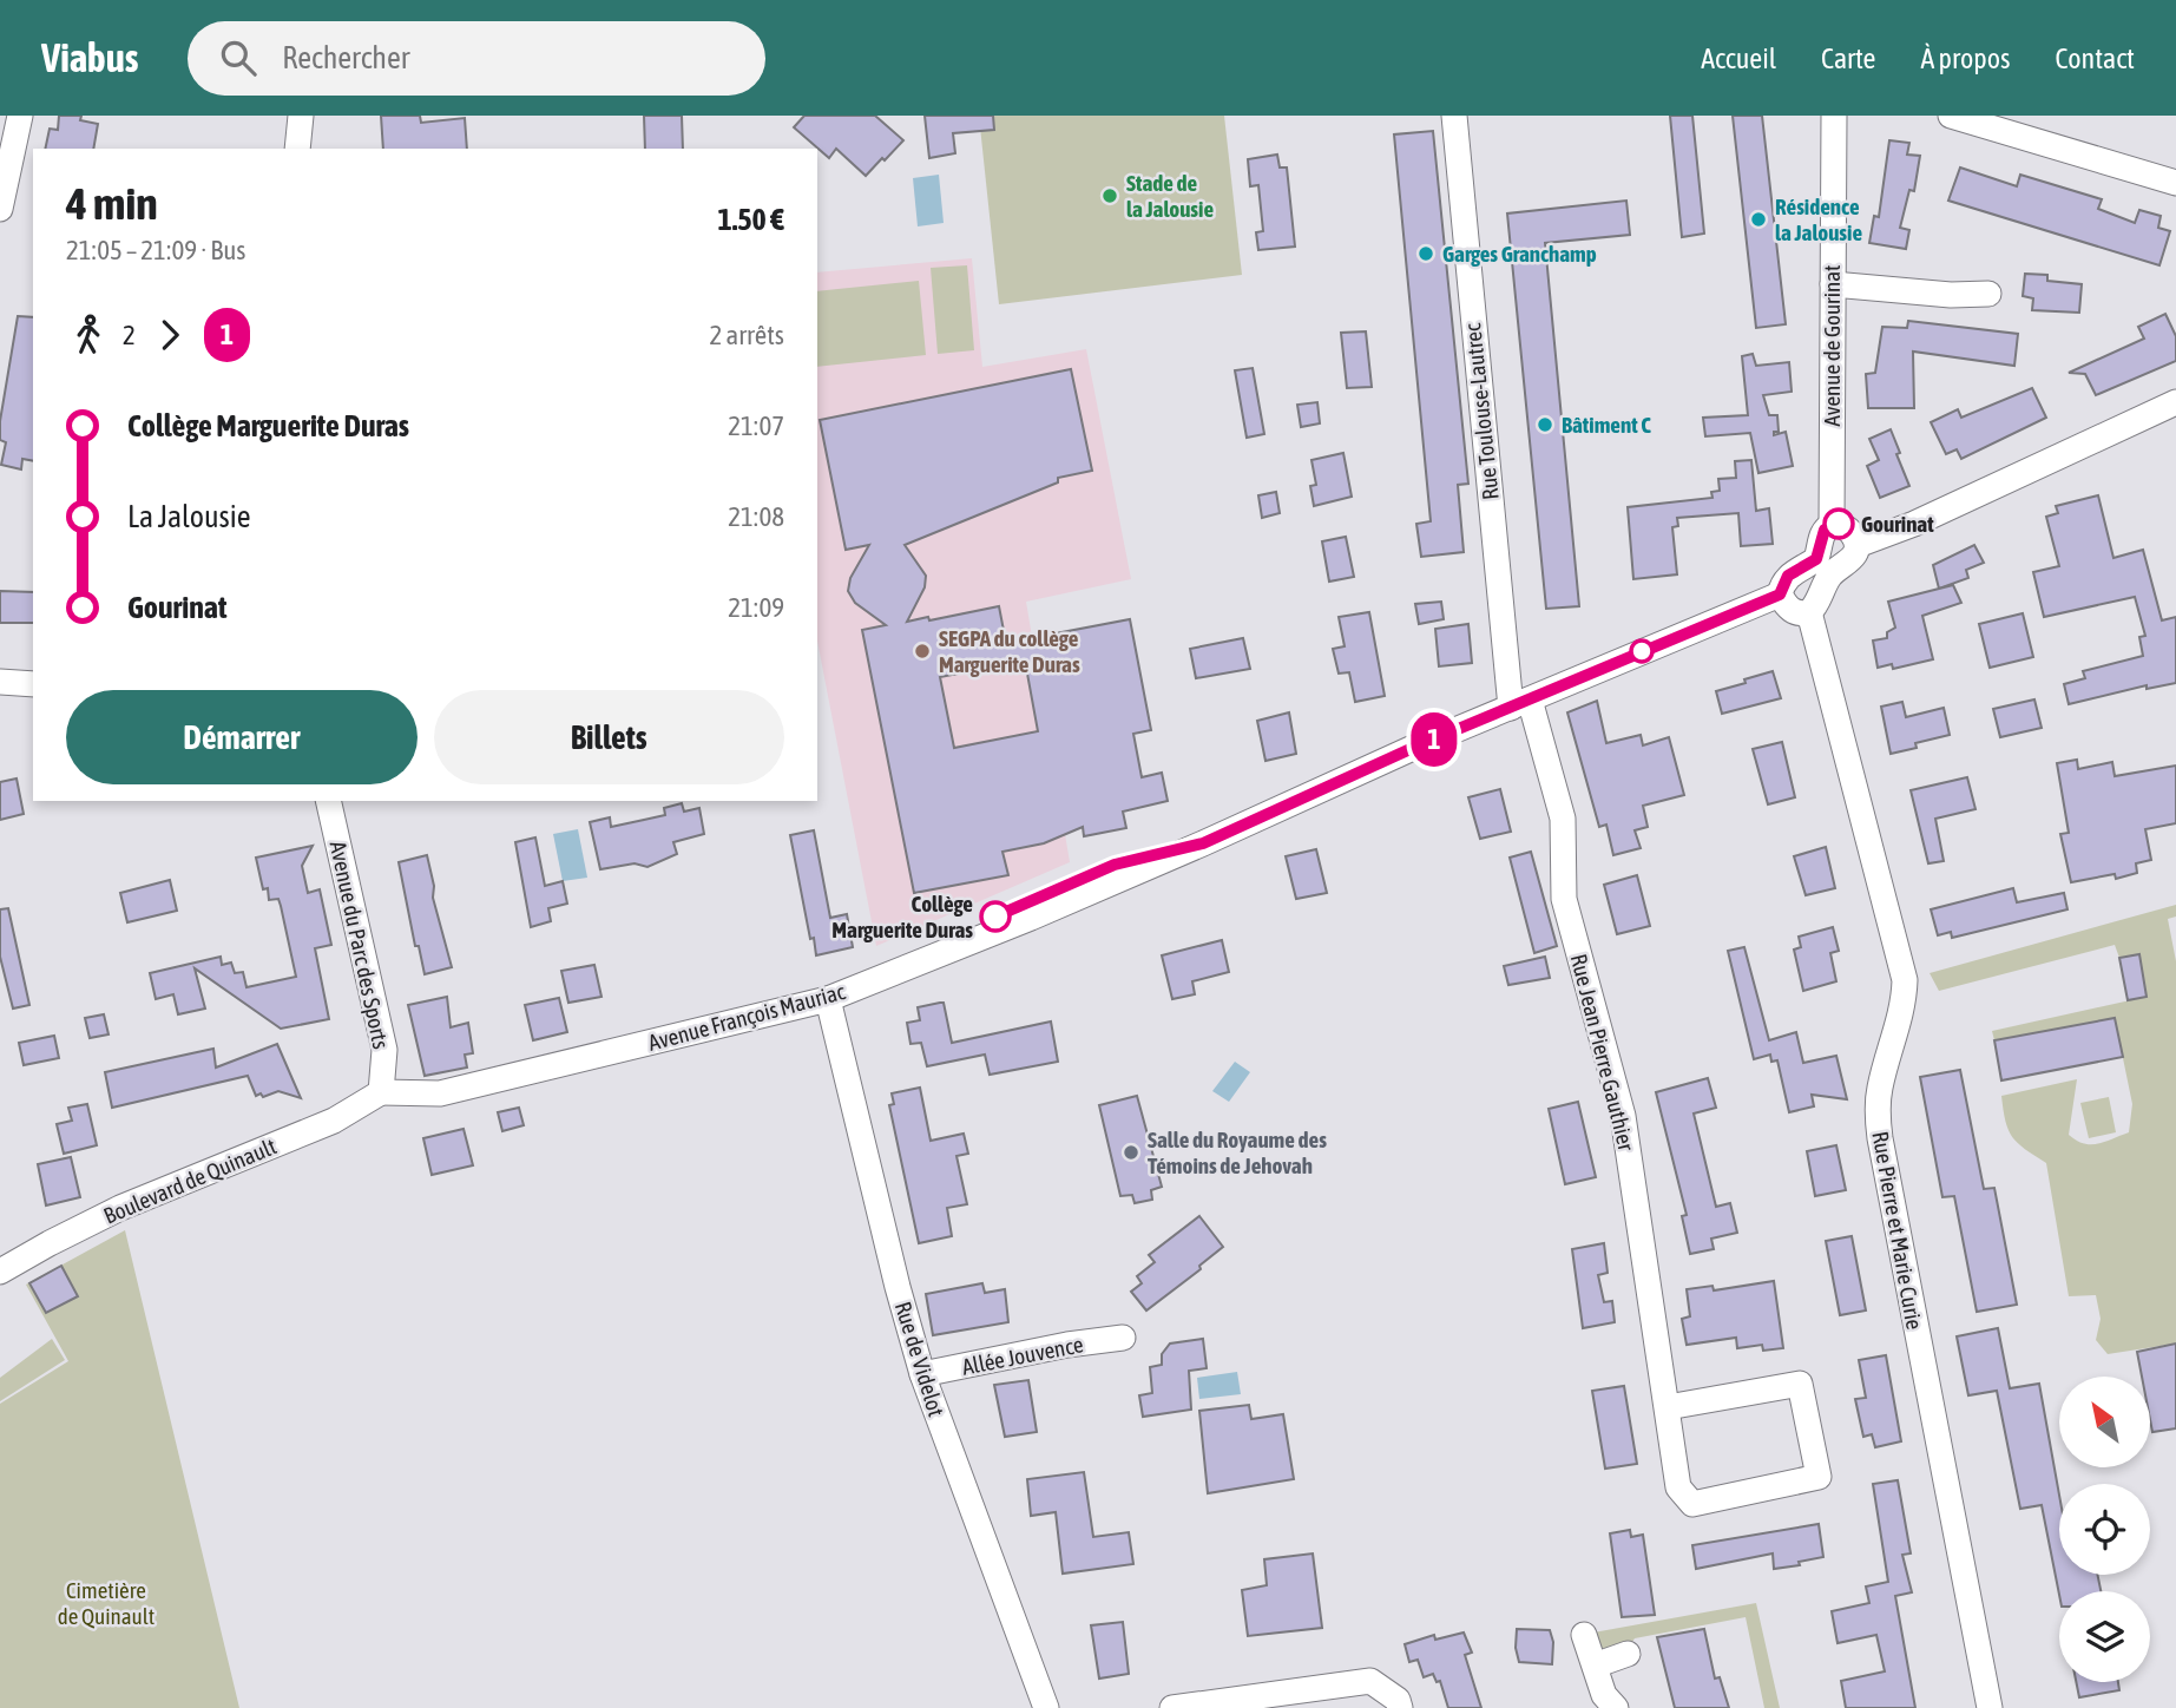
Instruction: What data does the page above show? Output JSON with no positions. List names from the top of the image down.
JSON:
{
  "streets": {
    "street": [
      "Avenue de Gourinat",
      "Rue Toulouse-Lautrec",
      "Avenue du Parc des Sports",
      "Avenue François Mauriac",
      "Rue Jean Pierre Gauthier",
      "Boulevard de Quinault",
      "Rue Pierre et Marie Curie",
      "Allée Jouvence",
      "Rue de Videlot"
    ]
  },
  "crossings": [
    ["Avenue de Gourinat", "Avenue François Mauriac"],
    ["Rue Toulouse-Lautrec", "Avenue François Mauriac"],
    ["Rue Toulouse-Lautrec", "Rue Jean Pierre Gauthier"],
    ["Avenue du Parc des Sports", "Avenue François Mauriac"],
    ["Avenue du Parc des Sports", "Boulevard de Quinault"],
    ["Avenue François Mauriac", "Rue Jean Pierre Gauthier"],
    ["Avenue François Mauriac", "Boulevard de Quinault"],
    ["Avenue François Mauriac", "Rue de Videlot"],
    ["Allée Jouvence", "Rue de Videlot"]
  ],
  "parks": ["Cimetière de Quinault"],
  "places": [
    "Stade de la Jalousie",
    "Résidence la Jalousie",
    "Garges Granchamp",
    "Bâtiment C",
    "Gourinat",
    "SEGPA du collège Marguerite Duras",
    "Collège Marguerite Duras",
    "Salle du Royaume des Témoins de Jehovah"
  ],
  "lines": ["bus line 1"],
  "north": "top left",
  "page": {
    "header": "Viabus",
    "search": "Rechercher",
    "nav": [
      "Accueil",
      "Carte",
      "À propos",
      "Contact"
    ],
    "on_map": "1",
    "heading": ["4 min", "21:05 – 21:09 · Bus", "1.50 €"],
    "legs": ["2", "1", "2 arrêts"],
    "list": [
      {
        "name": "Collège Marguerite Duras",
        "value": "21:07"
      },
      {
        "name": "La Jalousie",
        "value": "21:08"
      },
      {
        "name": "Gourinat",
        "value": "21:09"
      }
    ],
    "buttons": ["Démarrer", "Billets"]
  }
}
